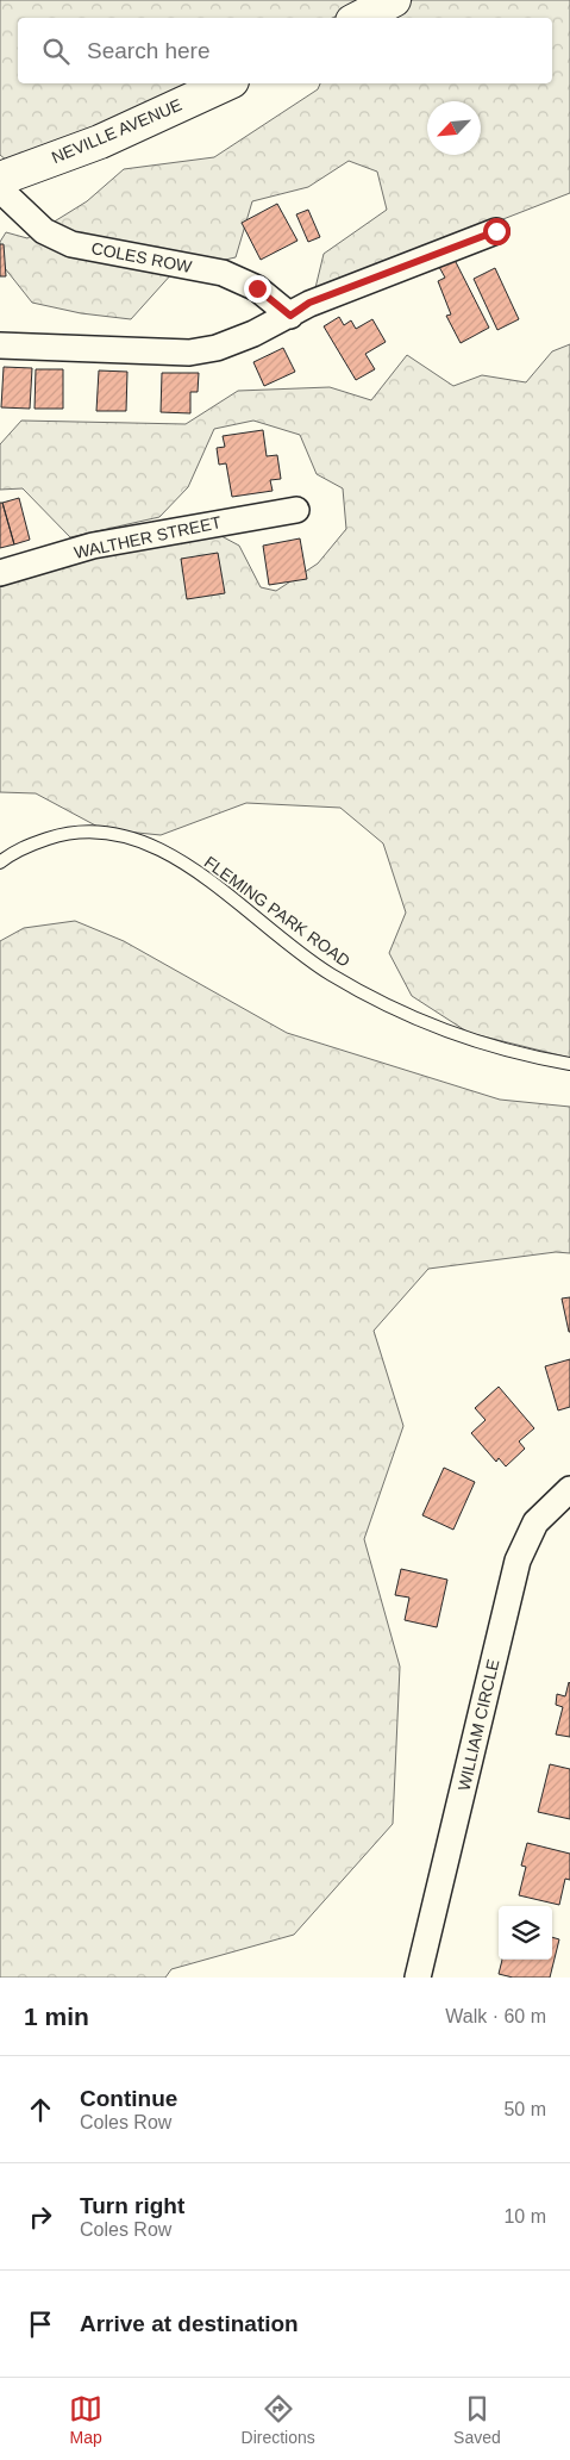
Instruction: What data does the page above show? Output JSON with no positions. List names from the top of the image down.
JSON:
{
  "streets": {
    "street": [
      "NEVILLE AVENUE",
      "COLES ROW",
      "WALTHER STREET",
      "WILLIAM CIRCLE"
    ],
    "lane": ["FLEMING PARK ROAD"]
  },
  "north": "bottom left",
  "page": {
    "search": "Search here",
    "heading": ["1 min", "Walk · 60 m"],
    "list": [
      ["Continue", "Coles Row", "50 m"],
      ["Turn right", "Coles Row", "10 m"],
      "Arrive at destination"
    ],
    "nav": ["Map", "Directions", "Saved"]
  }
}
